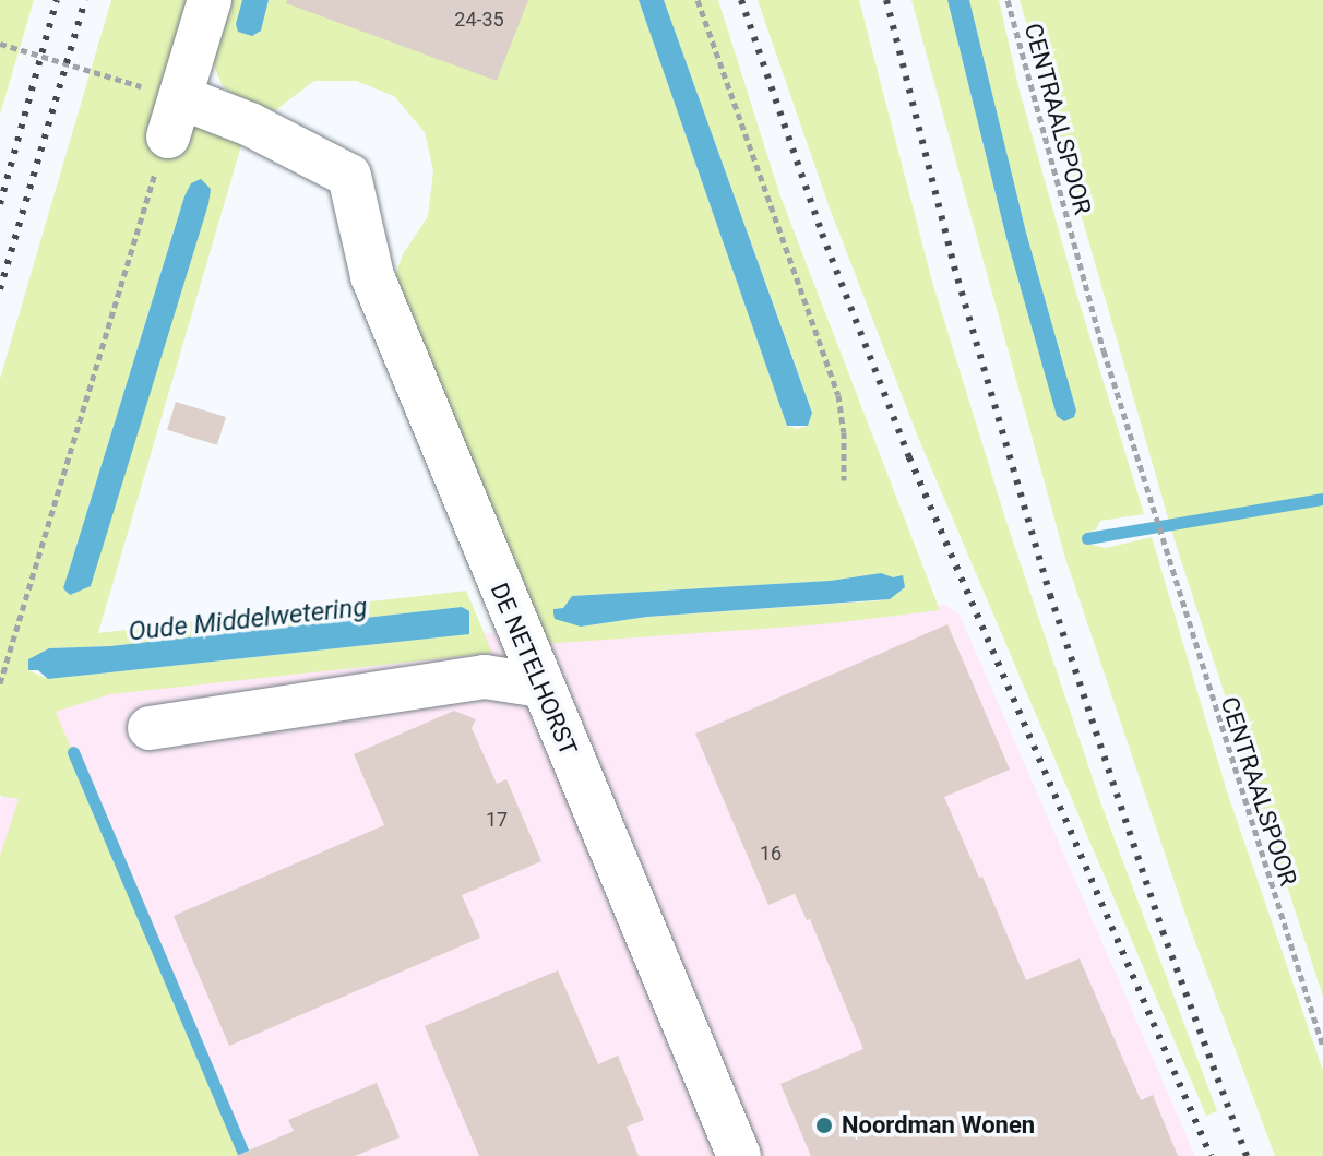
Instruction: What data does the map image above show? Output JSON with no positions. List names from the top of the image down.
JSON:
{
  "streets": {
    "street": ["DE NETELHORST"],
    "path": ["CENTRAALSPOOR"]
  },
  "water": ["Oude Middelwetering"],
  "places": ["Noordman Wonen"],
  "house_numbers": ["24-35", "17", "16"]
}
